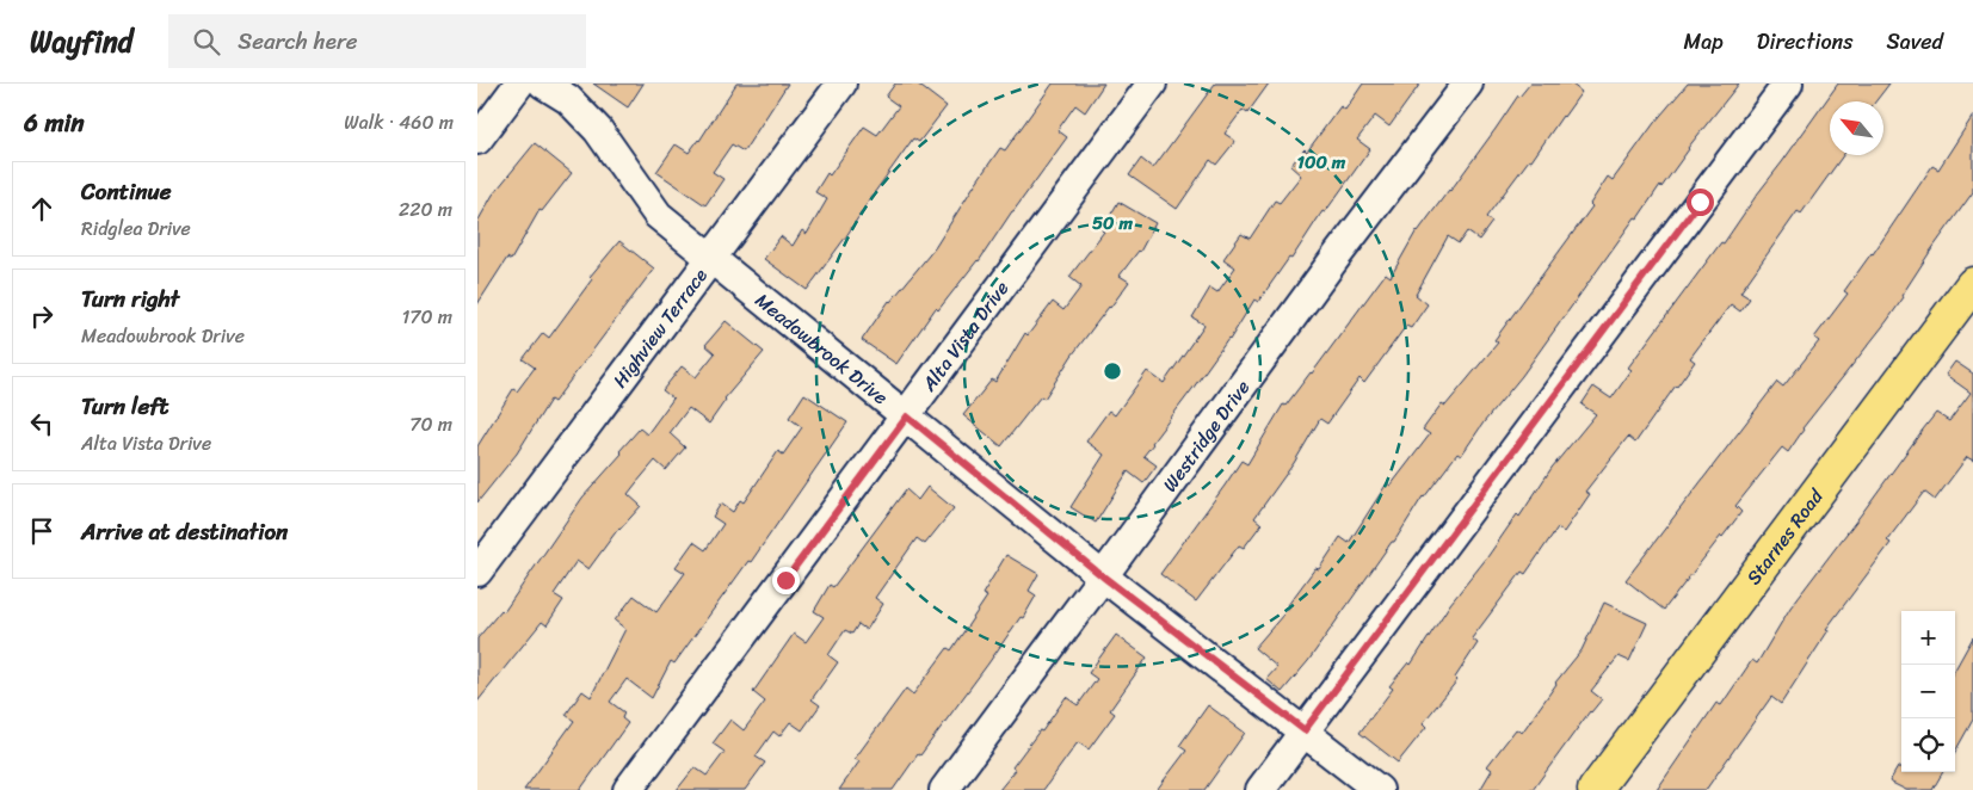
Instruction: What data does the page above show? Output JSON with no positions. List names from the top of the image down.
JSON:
{
  "streets": {
    "main road": ["Starnes Road"],
    "street": [
      "Highview Terrace",
      "Alta Vista Drive",
      "Meadowbrook Drive",
      "Westridge Drive"
    ]
  },
  "crossings": [
    ["Highview Terrace", "Meadowbrook Drive"],
    ["Alta Vista Drive", "Meadowbrook Drive"],
    ["Meadowbrook Drive", "Westridge Drive"]
  ],
  "north": "top left",
  "page": {
    "header": "Wayfind",
    "search": "Search here",
    "nav": ["Map", "Directions", "Saved"],
    "heading": ["6 min", "Walk · 460 m"],
    "list": [
      ["Continue", "Ridglea Drive", "220 m"],
      ["Turn right", "Meadowbrook Drive", "170 m"],
      ["Turn left", "Alta Vista Drive", "70 m"],
      "Arrive at destination"
    ],
    "map_buttons": ["+", "−"]
  },
  "rings": ["100 m", "50 m"]
}
